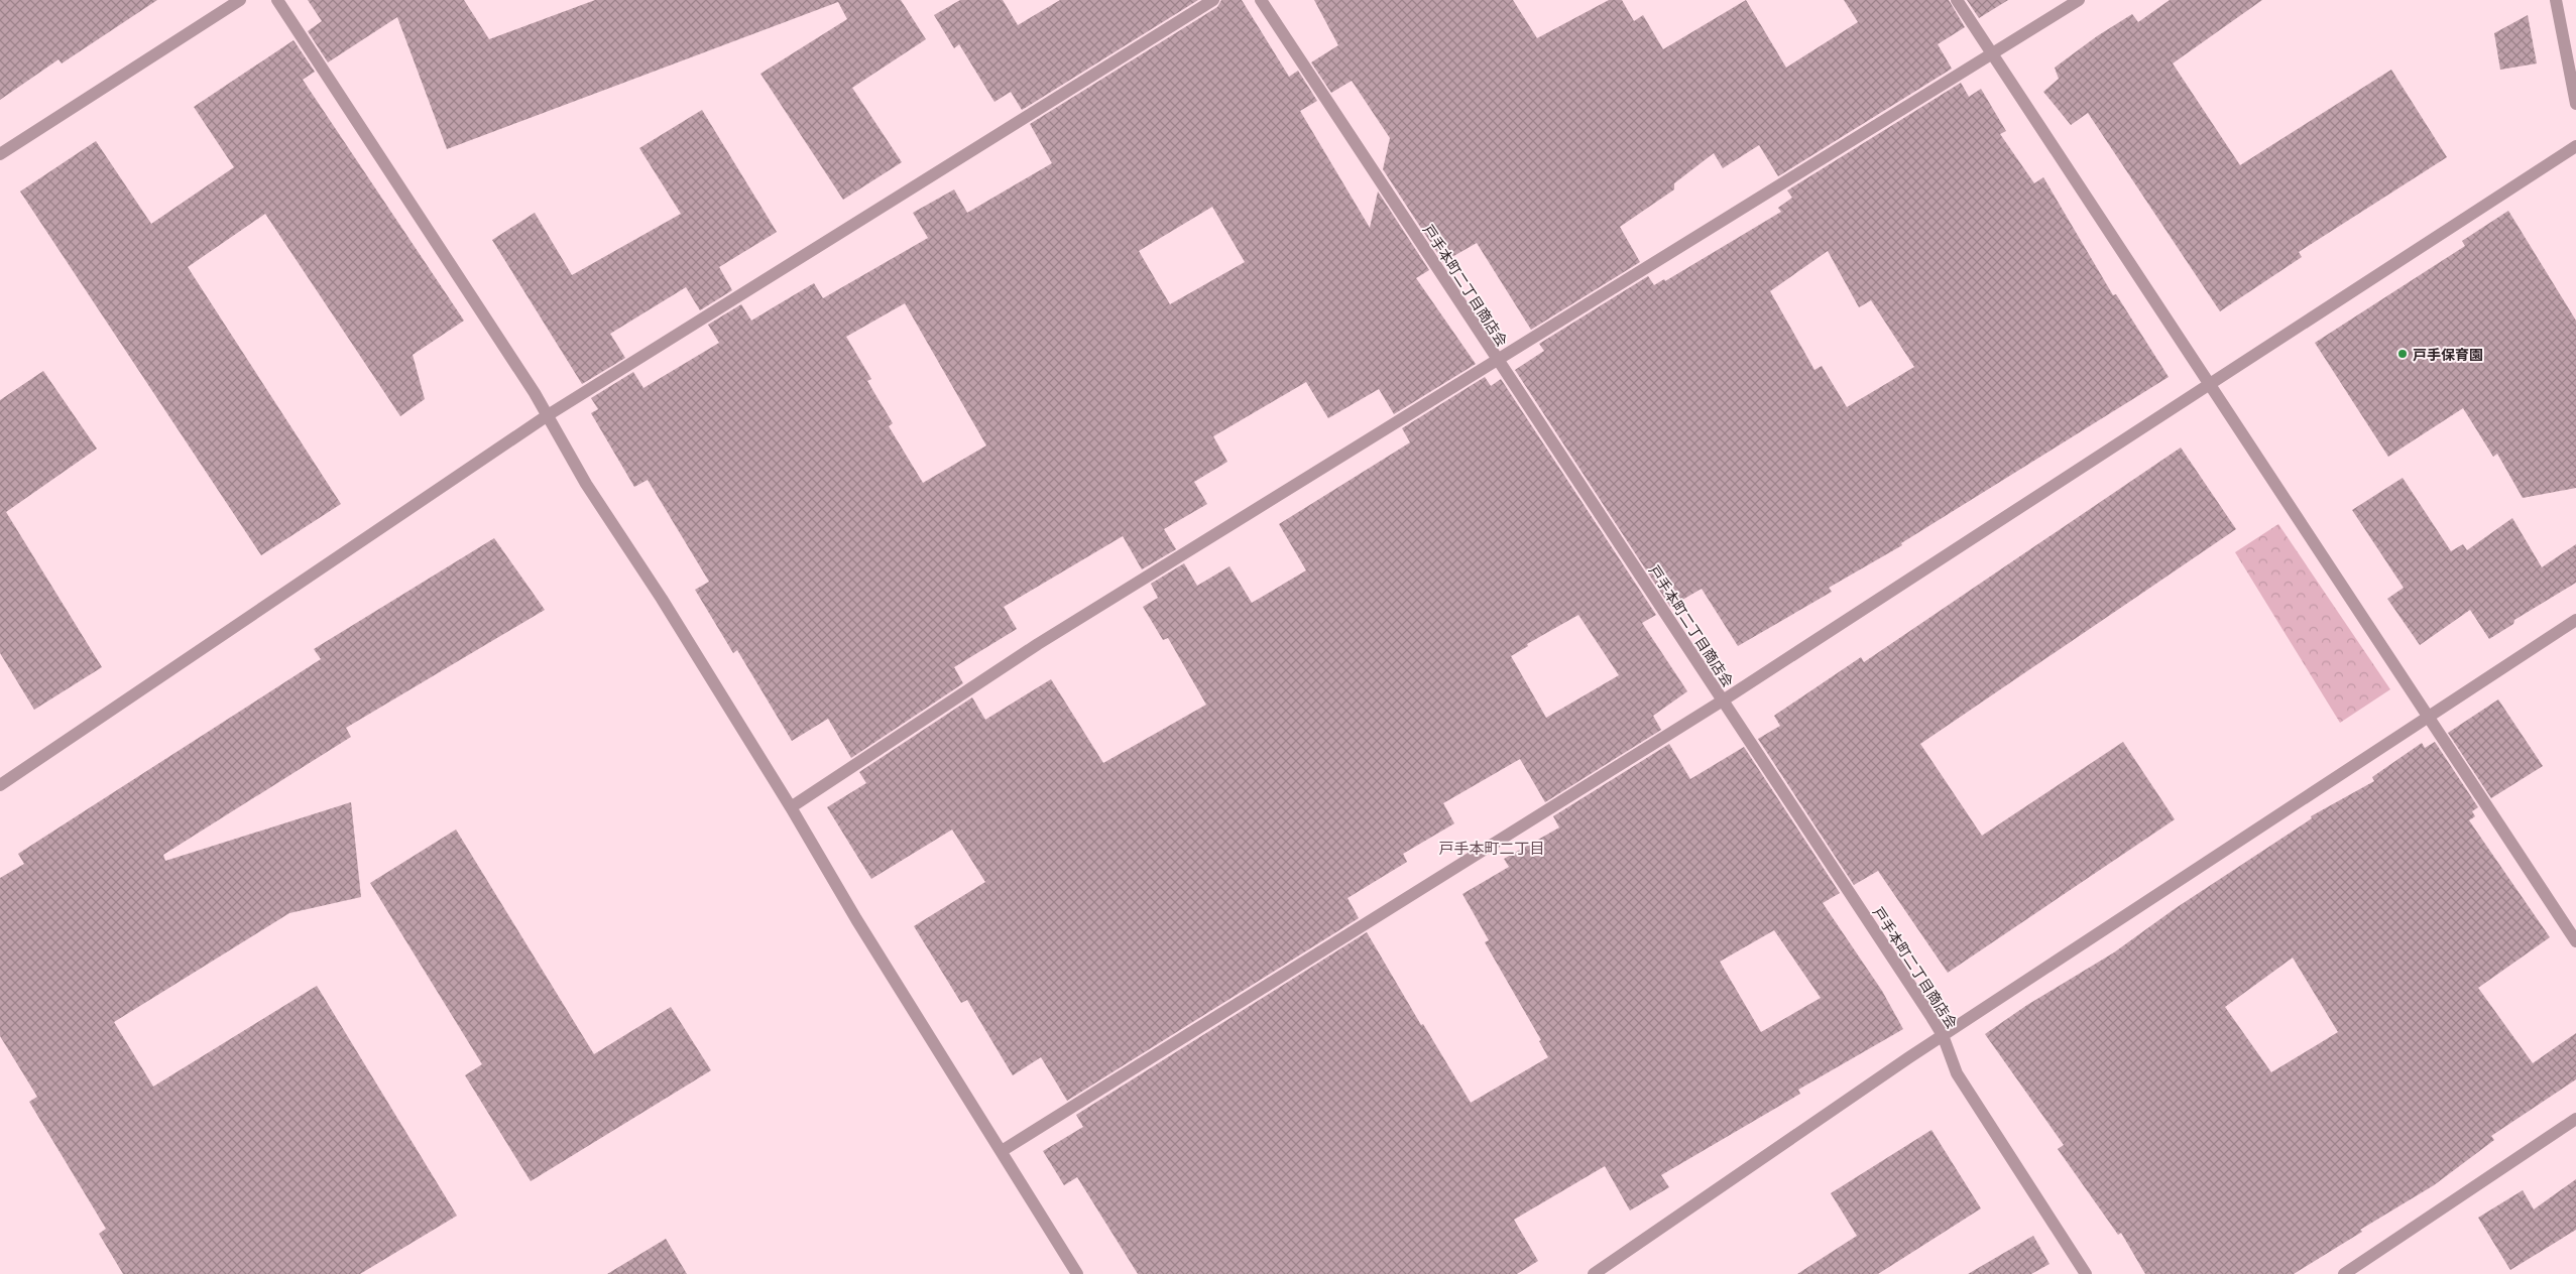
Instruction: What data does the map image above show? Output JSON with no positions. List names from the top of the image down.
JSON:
{
  "streets": {
    "street": ["戸手本町二丁目商店会"]
  },
  "districts": ["戸手本町二丁目"],
  "places": ["戸手保育園"]
}
